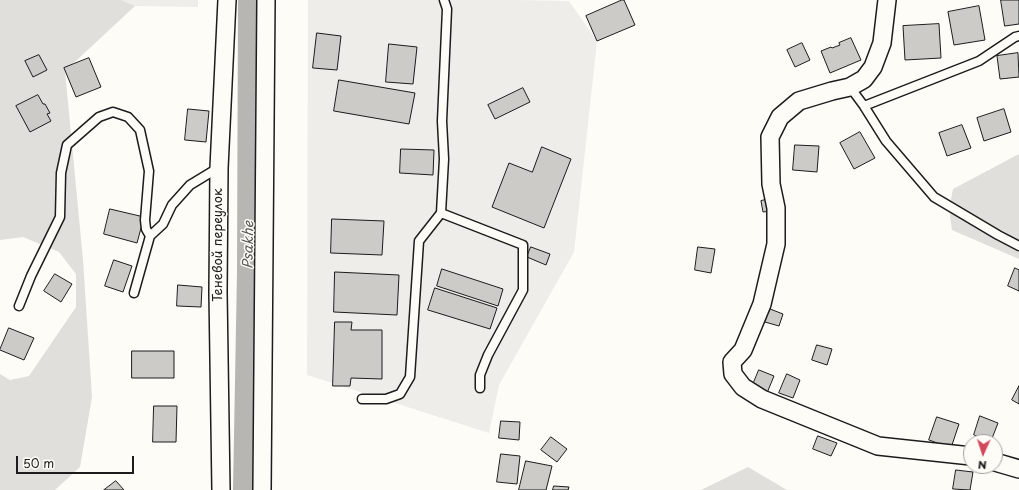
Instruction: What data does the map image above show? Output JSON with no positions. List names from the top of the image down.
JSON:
{
  "streets": {
    "street": ["Теневой переулок"]
  },
  "water": ["Psakhe"],
  "scale_bar": "50 m",
  "north": "bottom"
}
